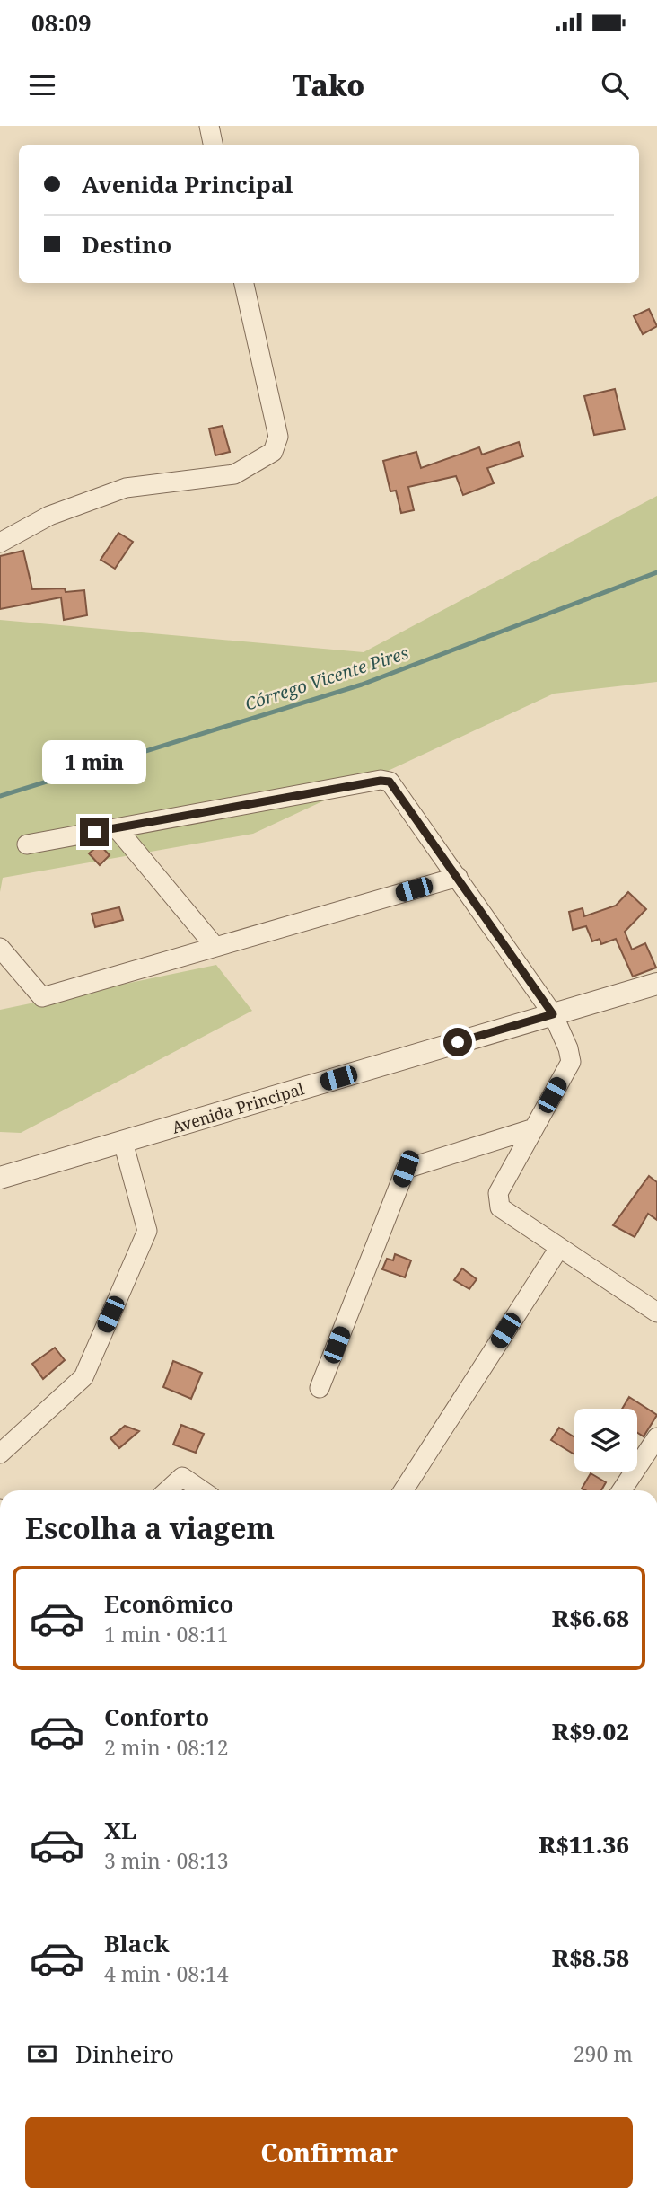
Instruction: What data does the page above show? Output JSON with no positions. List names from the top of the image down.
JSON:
{
  "streets": {
    "street": ["Avenida Principal"]
  },
  "water": ["Córrego Vicente Pires"],
  "page": {
    "status": "08:09",
    "header": "Tako",
    "banner": ["Avenida Principal", "Destino"],
    "bubble": "1 min",
    "heading": "Escolha a viagem",
    "list": [
      {
        "name": "Econômico",
        "note": "1 min · 08:11",
        "value": "R$6.68"
      },
      {
        "name": "Conforto",
        "note": "2 min · 08:12",
        "value": "R$9.02"
      },
      {
        "name": "XL",
        "note": "3 min · 08:13",
        "value": "R$11.36"
      },
      {
        "name": "Black",
        "note": "4 min · 08:14",
        "value": "R$8.58"
      }
    ],
    "pay": ["Dinheiro", "290 m"],
    "buttons": "Confirmar"
  }
}
